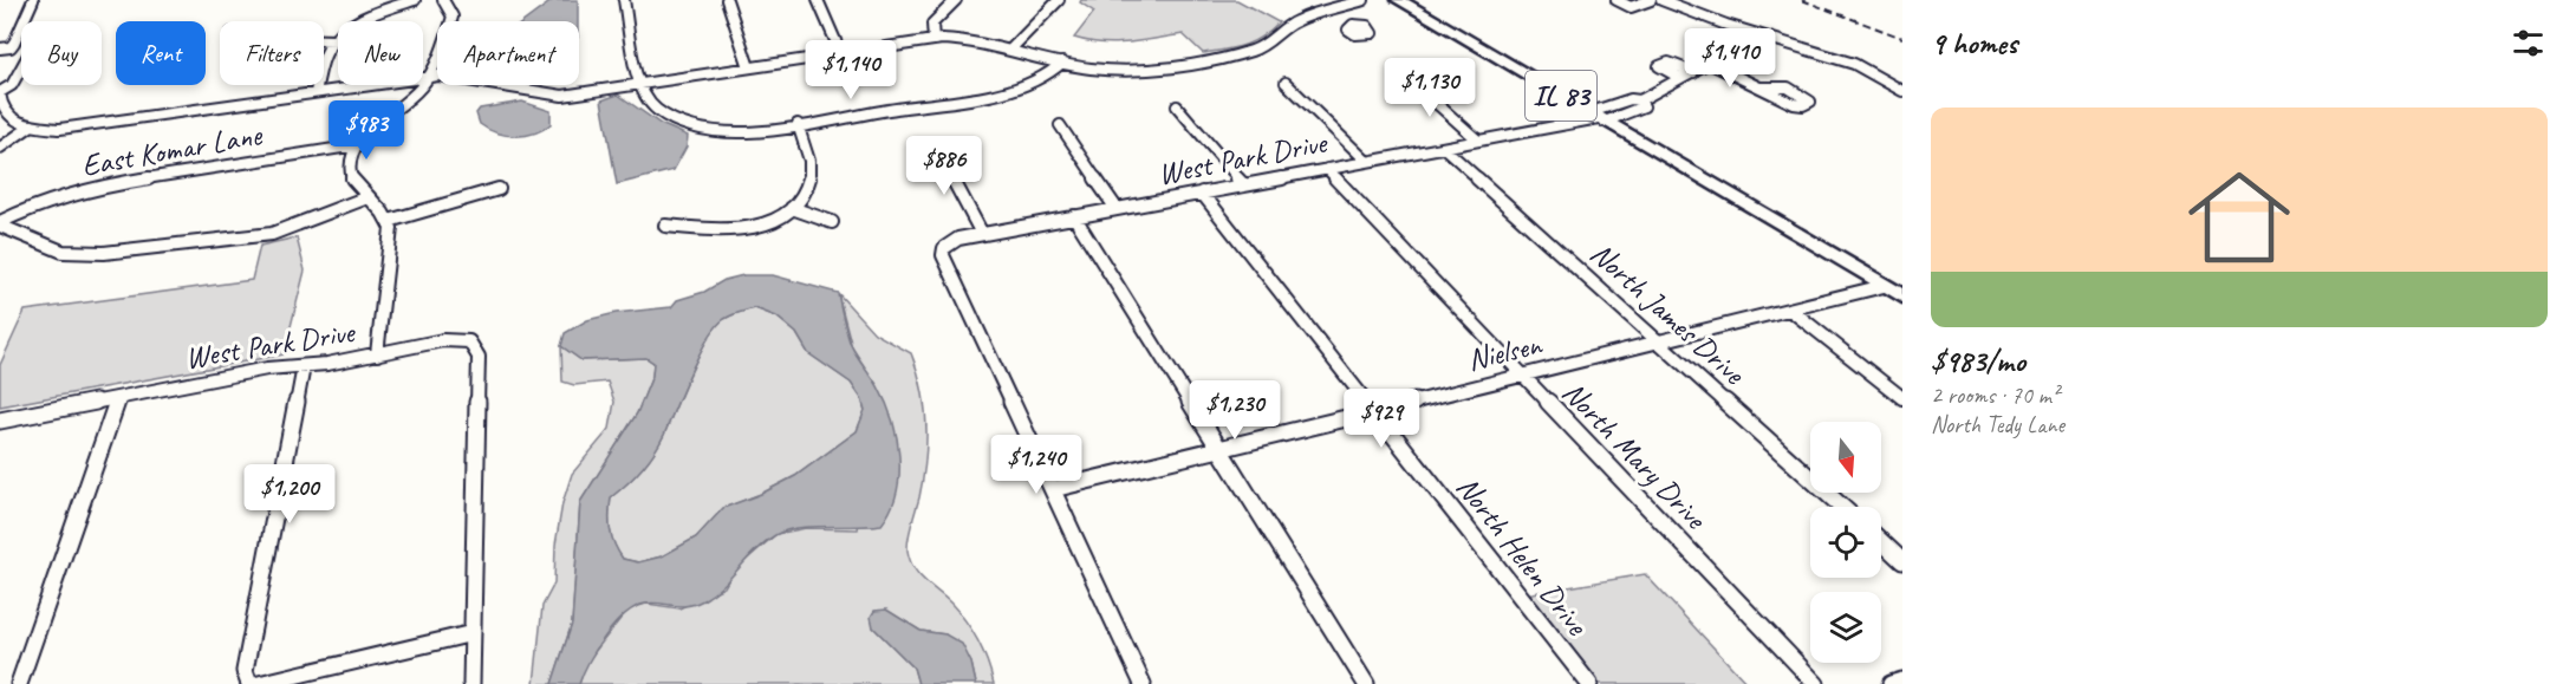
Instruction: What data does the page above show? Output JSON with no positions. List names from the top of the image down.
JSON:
{
  "streets": {
    "main road": ["IL 83"],
    "street": [
      "East Komar Lane",
      "West Park Drive",
      "North James Drive",
      "Nielsen",
      "North Mary Drive",
      "North Helen Drive"
    ]
  },
  "crossings": [
    ["IL 83", "West Park Drive"],
    ["IL 83", "Nielsen"],
    ["West Park Drive", "North James Drive"],
    ["West Park Drive", "Nielsen"],
    ["West Park Drive", "North Mary Drive"],
    ["West Park Drive", "North Helen Drive"],
    ["North James Drive", "Nielsen"],
    ["Nielsen", "North Mary Drive"],
    ["Nielsen", "North Helen Drive"]
  ],
  "north": "bottom",
  "page": {
    "heading": "9 homes",
    "chip": [
      "Buy",
      "Rent",
      "Filters",
      "New",
      "Apartment"
    ],
    "price": [
      "$1,410",
      "$1,140",
      "$1,130",
      "$983",
      "$886",
      "$1,230",
      "$929",
      "$1,240",
      "$1,200"
    ],
    "list": [
      {
        "name": "$983/mo",
        "note": "2 rooms · 70 m² · North Tedy Lane"
      }
    ]
  }
}
